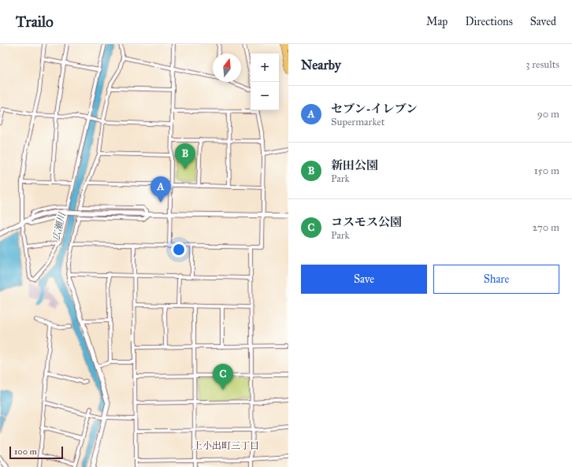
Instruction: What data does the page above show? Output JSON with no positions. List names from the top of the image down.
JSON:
{
  "districts": ["上小出町三丁目"],
  "water": ["広瀬川"],
  "scale_bar": "100 m",
  "north": "top",
  "page": {
    "header": "Trailo",
    "nav": ["Map", "Directions", "Saved"],
    "heading": ["Nearby", "3 results"],
    "map_buttons": ["+", "−"],
    "list": [
      {
        "mark": "A",
        "name": "セブン-イレブン",
        "note": "Supermarket",
        "value": "90 m"
      },
      {
        "mark": "B",
        "name": "新田公園",
        "note": "Park",
        "value": "150 m"
      },
      {
        "mark": "C",
        "name": "コスモス公園",
        "note": "Park",
        "value": "270 m"
      }
    ],
    "pins": ["B", "A", "C"],
    "buttons": ["Save", "Share"],
    "scale": "100 m"
  }
}
